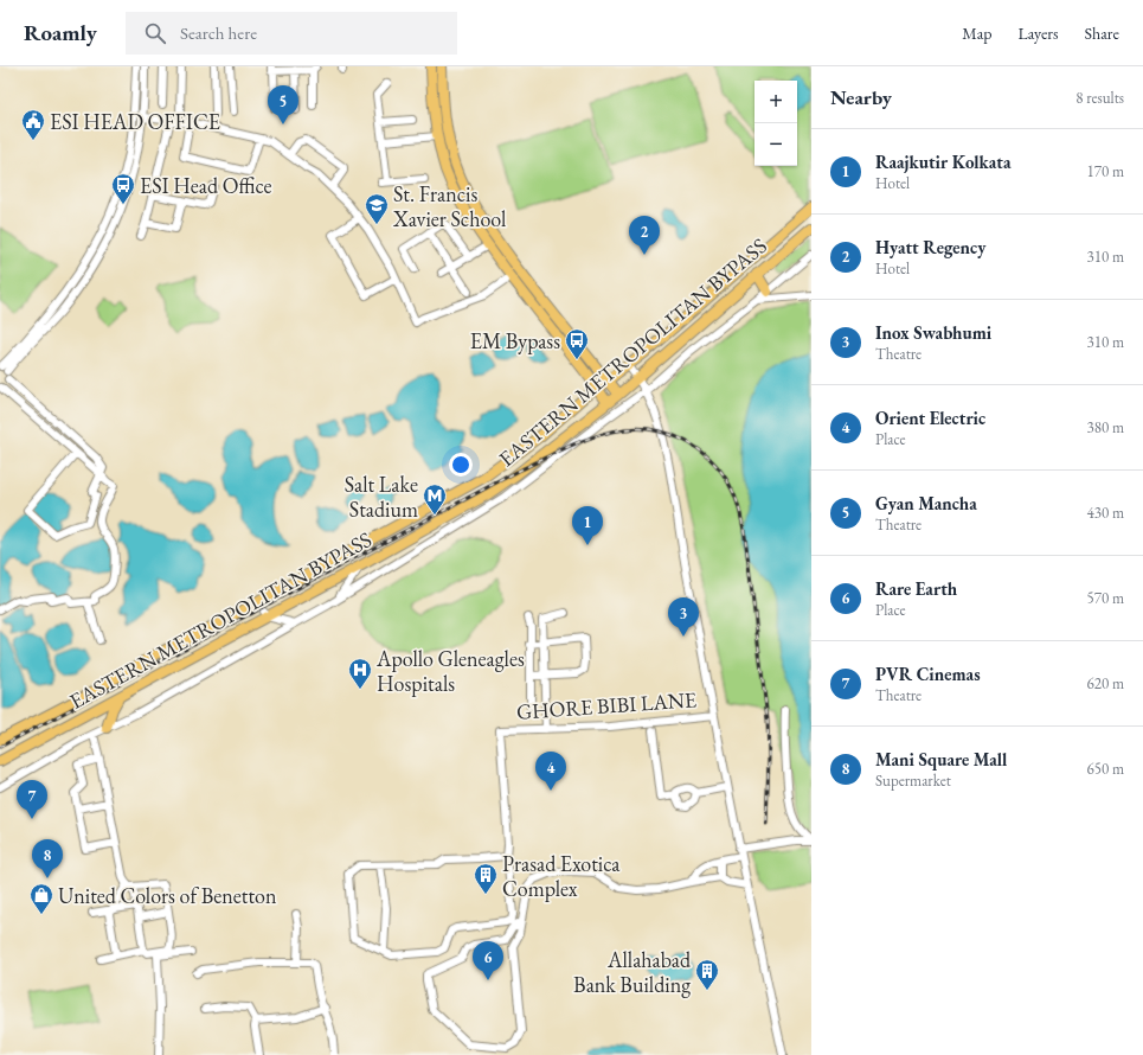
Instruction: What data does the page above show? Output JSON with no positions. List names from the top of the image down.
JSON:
{
  "streets": {
    "main road": ["EASTERN METROPOLITAN BYPASS"],
    "street": ["GHORE BIBI LANE"]
  },
  "places": {
    "public building": ["ESI HEAD OFFICE"],
    "bus stop": ["ESI Head Office", "EM Bypass"],
    "school or university": ["St. Francis Xavier School"],
    "metro station": ["Salt Lake Stadium"],
    "hospital": ["Apollo Gleneagles Hospitals"],
    "building": ["Prasad Exotica Complex", "Allahabad Bank Building"],
    "shop": ["United Colors of Benetton"]
  },
  "page": {
    "header": "Roamly",
    "search": "Search here",
    "nav": ["Map", "Layers", "Share"],
    "heading": ["Nearby", "8 results"],
    "map_buttons": ["+", "−"],
    "pins": [
      "5",
      "2",
      "1",
      "3",
      "4",
      "7",
      "8",
      "6"
    ],
    "list": [
      {
        "mark": "1",
        "name": "Raajkutir Kolkata",
        "note": "Hotel",
        "value": "170 m"
      },
      {
        "mark": "2",
        "name": "Hyatt Regency",
        "note": "Hotel",
        "value": "310 m"
      },
      {
        "mark": "3",
        "name": "Inox Swabhumi",
        "note": "Theatre",
        "value": "310 m"
      },
      {
        "mark": "4",
        "name": "Orient Electric",
        "note": "Place",
        "value": "380 m"
      },
      {
        "mark": "5",
        "name": "Gyan Mancha",
        "note": "Theatre",
        "value": "430 m"
      },
      {
        "mark": "6",
        "name": "Rare Earth",
        "note": "Place",
        "value": "570 m"
      },
      {
        "mark": "7",
        "name": "PVR Cinemas",
        "note": "Theatre",
        "value": "620 m"
      },
      {
        "mark": "8",
        "name": "Mani Square Mall",
        "note": "Supermarket",
        "value": "650 m"
      }
    ]
  }
}
